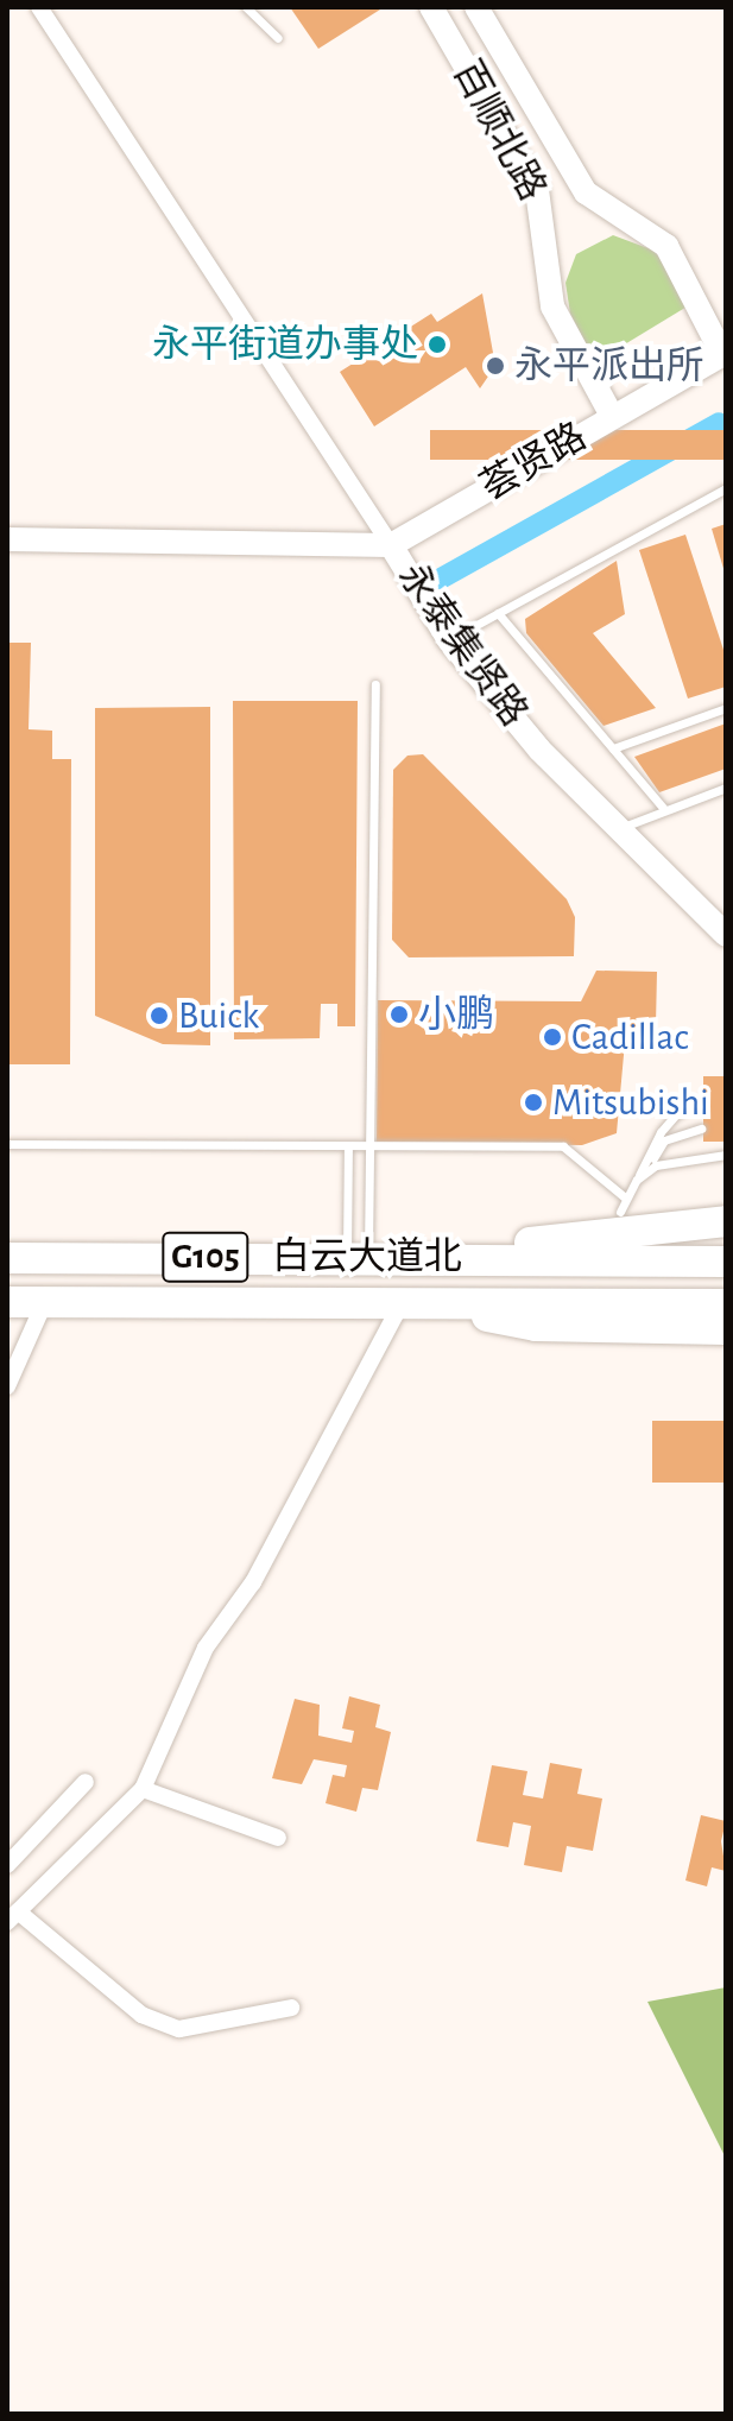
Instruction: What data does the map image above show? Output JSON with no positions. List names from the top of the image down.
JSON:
{
  "streets": {
    "highway": ["G105", "白云大道北"],
    "street": ["百顺北路", "荟贤路", "永泰集贤路"]
  },
  "crossings": [
    ["百顺北路", "荟贤路"],
    ["荟贤路", "永泰集贤路"],
    ["G105", "白云大道北"]
  ],
  "places": [
    "永平街道办事处",
    "永平派出所",
    "小鹏",
    "Buick",
    "Cadillac",
    "Mitsubishi"
  ]
}
